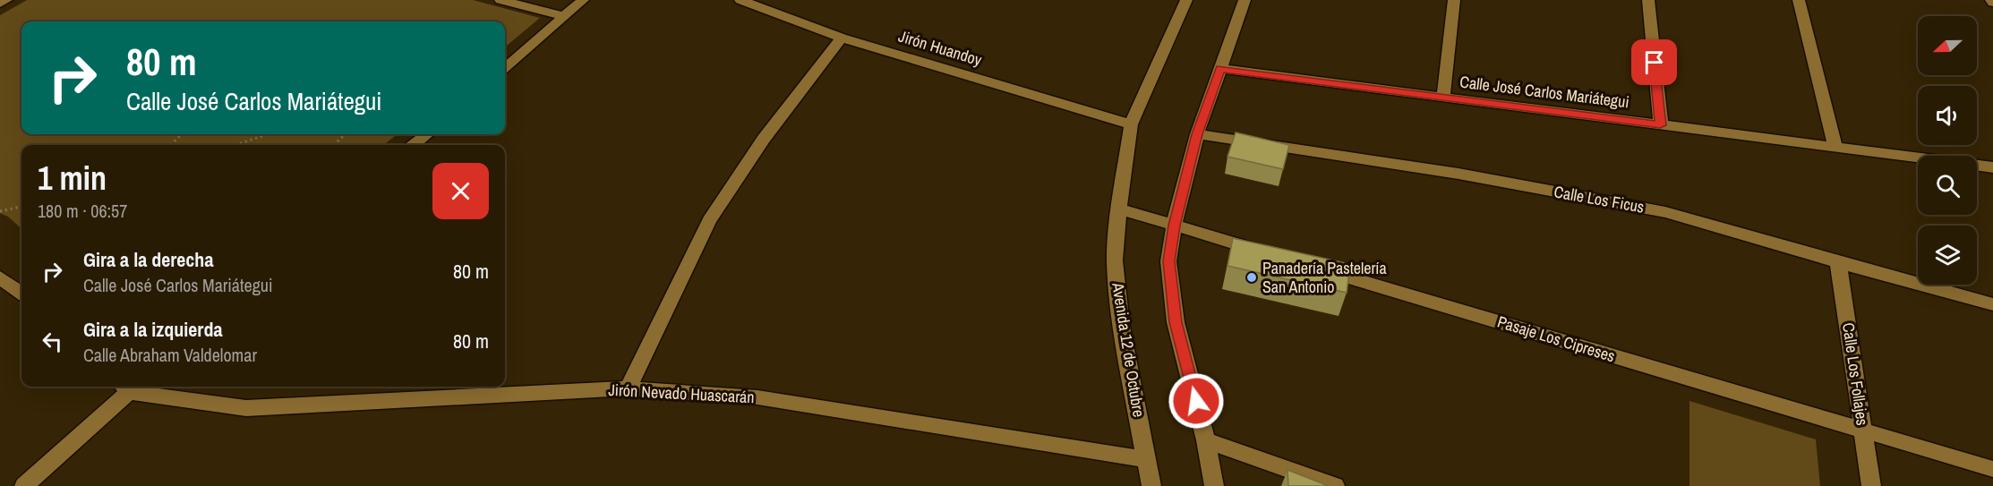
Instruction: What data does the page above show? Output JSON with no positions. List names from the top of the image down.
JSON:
{
  "streets": {
    "street": [
      "Jirón Huandoy",
      "Calle José Carlos Mariátegui",
      "Calle Los Ficus",
      "Pasaje Los Cipreses",
      "Avenida 12 de Octubre",
      "Calle Los Follajes",
      "Jirón Nevado Huascarán"
    ]
  },
  "crossings": [
    ["Jirón Huandoy", "Avenida 12 de Octubre"],
    ["Calle Los Ficus", "Calle Los Follajes"],
    ["Pasaje Los Cipreses", "Calle Los Follajes"],
    ["Avenida 12 de Octubre", "Jirón Nevado Huascarán"]
  ],
  "places": ["Panadería Pastelería San Antonio"],
  "north": "left",
  "page": {
    "turn": ["80 m", "Calle José Carlos Mariátegui"],
    "heading": ["1 min", "180 m · 06:57"],
    "list": [
      {
        "name": "Gira a la derecha",
        "note": "Calle José Carlos Mariátegui",
        "value": "80 m"
      },
      {
        "name": "Gira a la izquierda",
        "note": "Calle Abraham Valdelomar",
        "value": "80 m"
      }
    ]
  }
}
